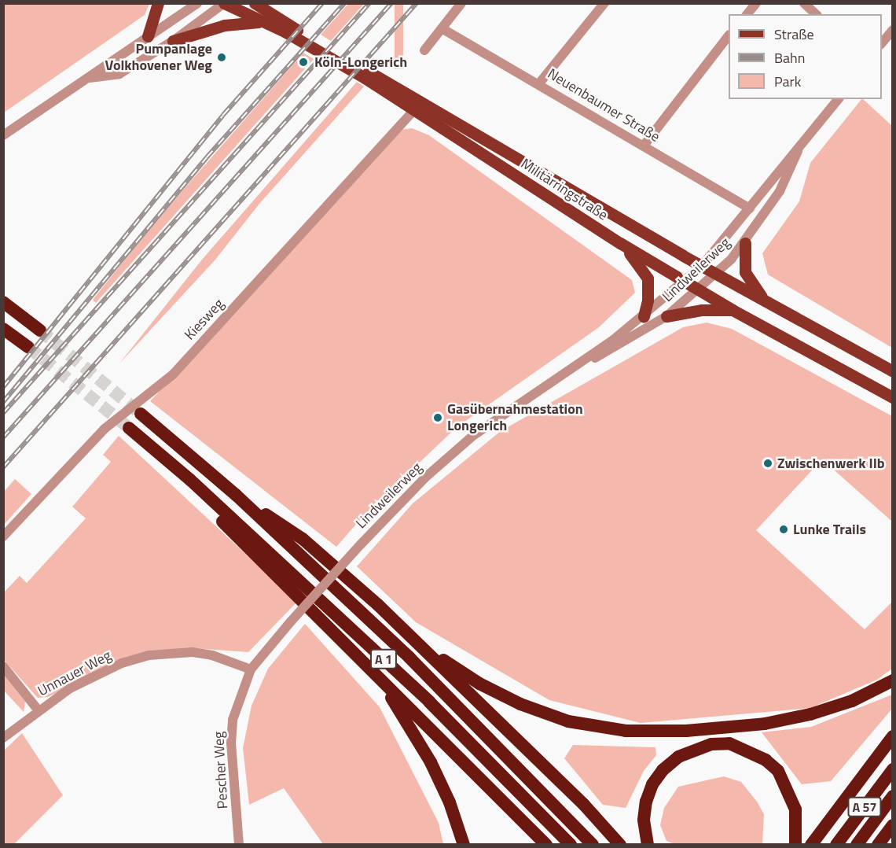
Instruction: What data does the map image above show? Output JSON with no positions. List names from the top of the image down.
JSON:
{
  "streets": {
    "highway": ["A 1", "A 57"],
    "main road": ["Militärringstraße"],
    "street": [
      "Neuenbaumer Straße",
      "Lindweilerweg",
      "Kiesweg",
      "Unnauer Weg",
      "Pescher Weg"
    ]
  },
  "crossings": [
    ["Neuenbaumer Straße", "Lindweilerweg"],
    ["Militärringstraße", "Lindweilerweg"],
    ["Militärringstraße", "Kiesweg"],
    ["Lindweilerweg", "Unnauer Weg"],
    ["Lindweilerweg", "Pescher Weg"],
    ["Unnauer Weg", "Pescher Weg"]
  ],
  "places": [
    "Pumpanlage Volkhovener Weg",
    "Köln-Longerich",
    "Gasübernahmestation Longerich",
    "Zwischenwerk IIb",
    "Lunke Trails"
  ],
  "legend": ["Straße", "Bahn", "Park"]
}
